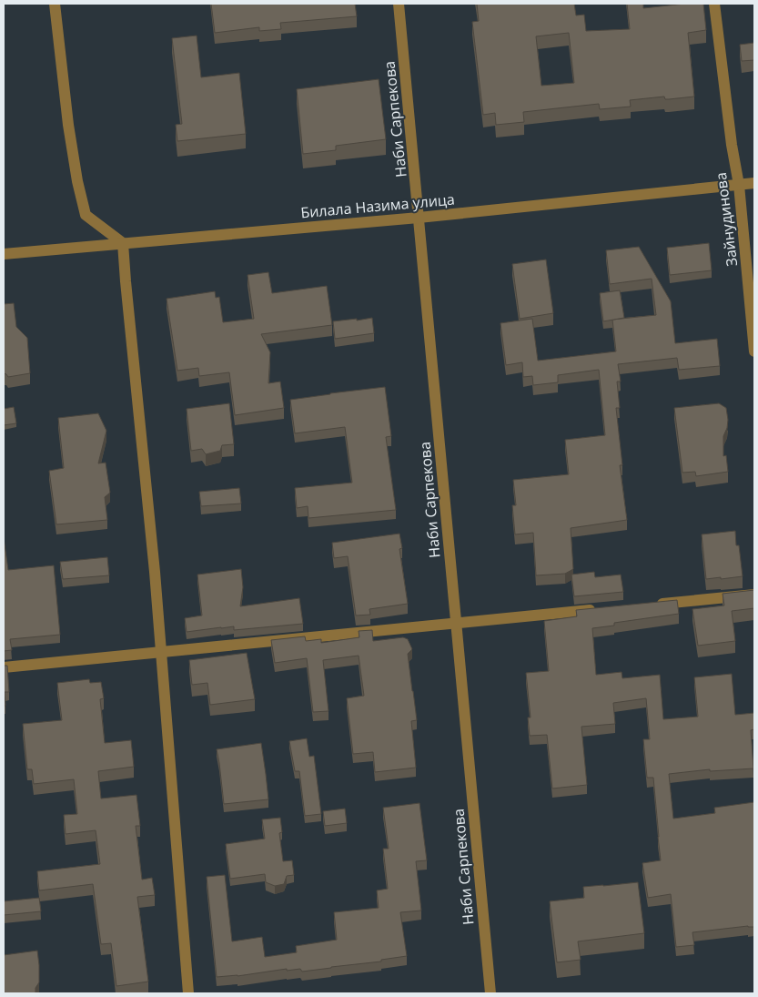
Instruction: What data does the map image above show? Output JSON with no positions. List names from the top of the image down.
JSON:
{
  "streets": {
    "street": ["Наби Сарпекова", "Билала Назима улица", "Зайнудинова"]
  },
  "crossings": [
    ["Наби Сарпекова", "Билала Назима улица"],
    ["Билала Назима улица", "Зайнудинова"]
  ]
}
